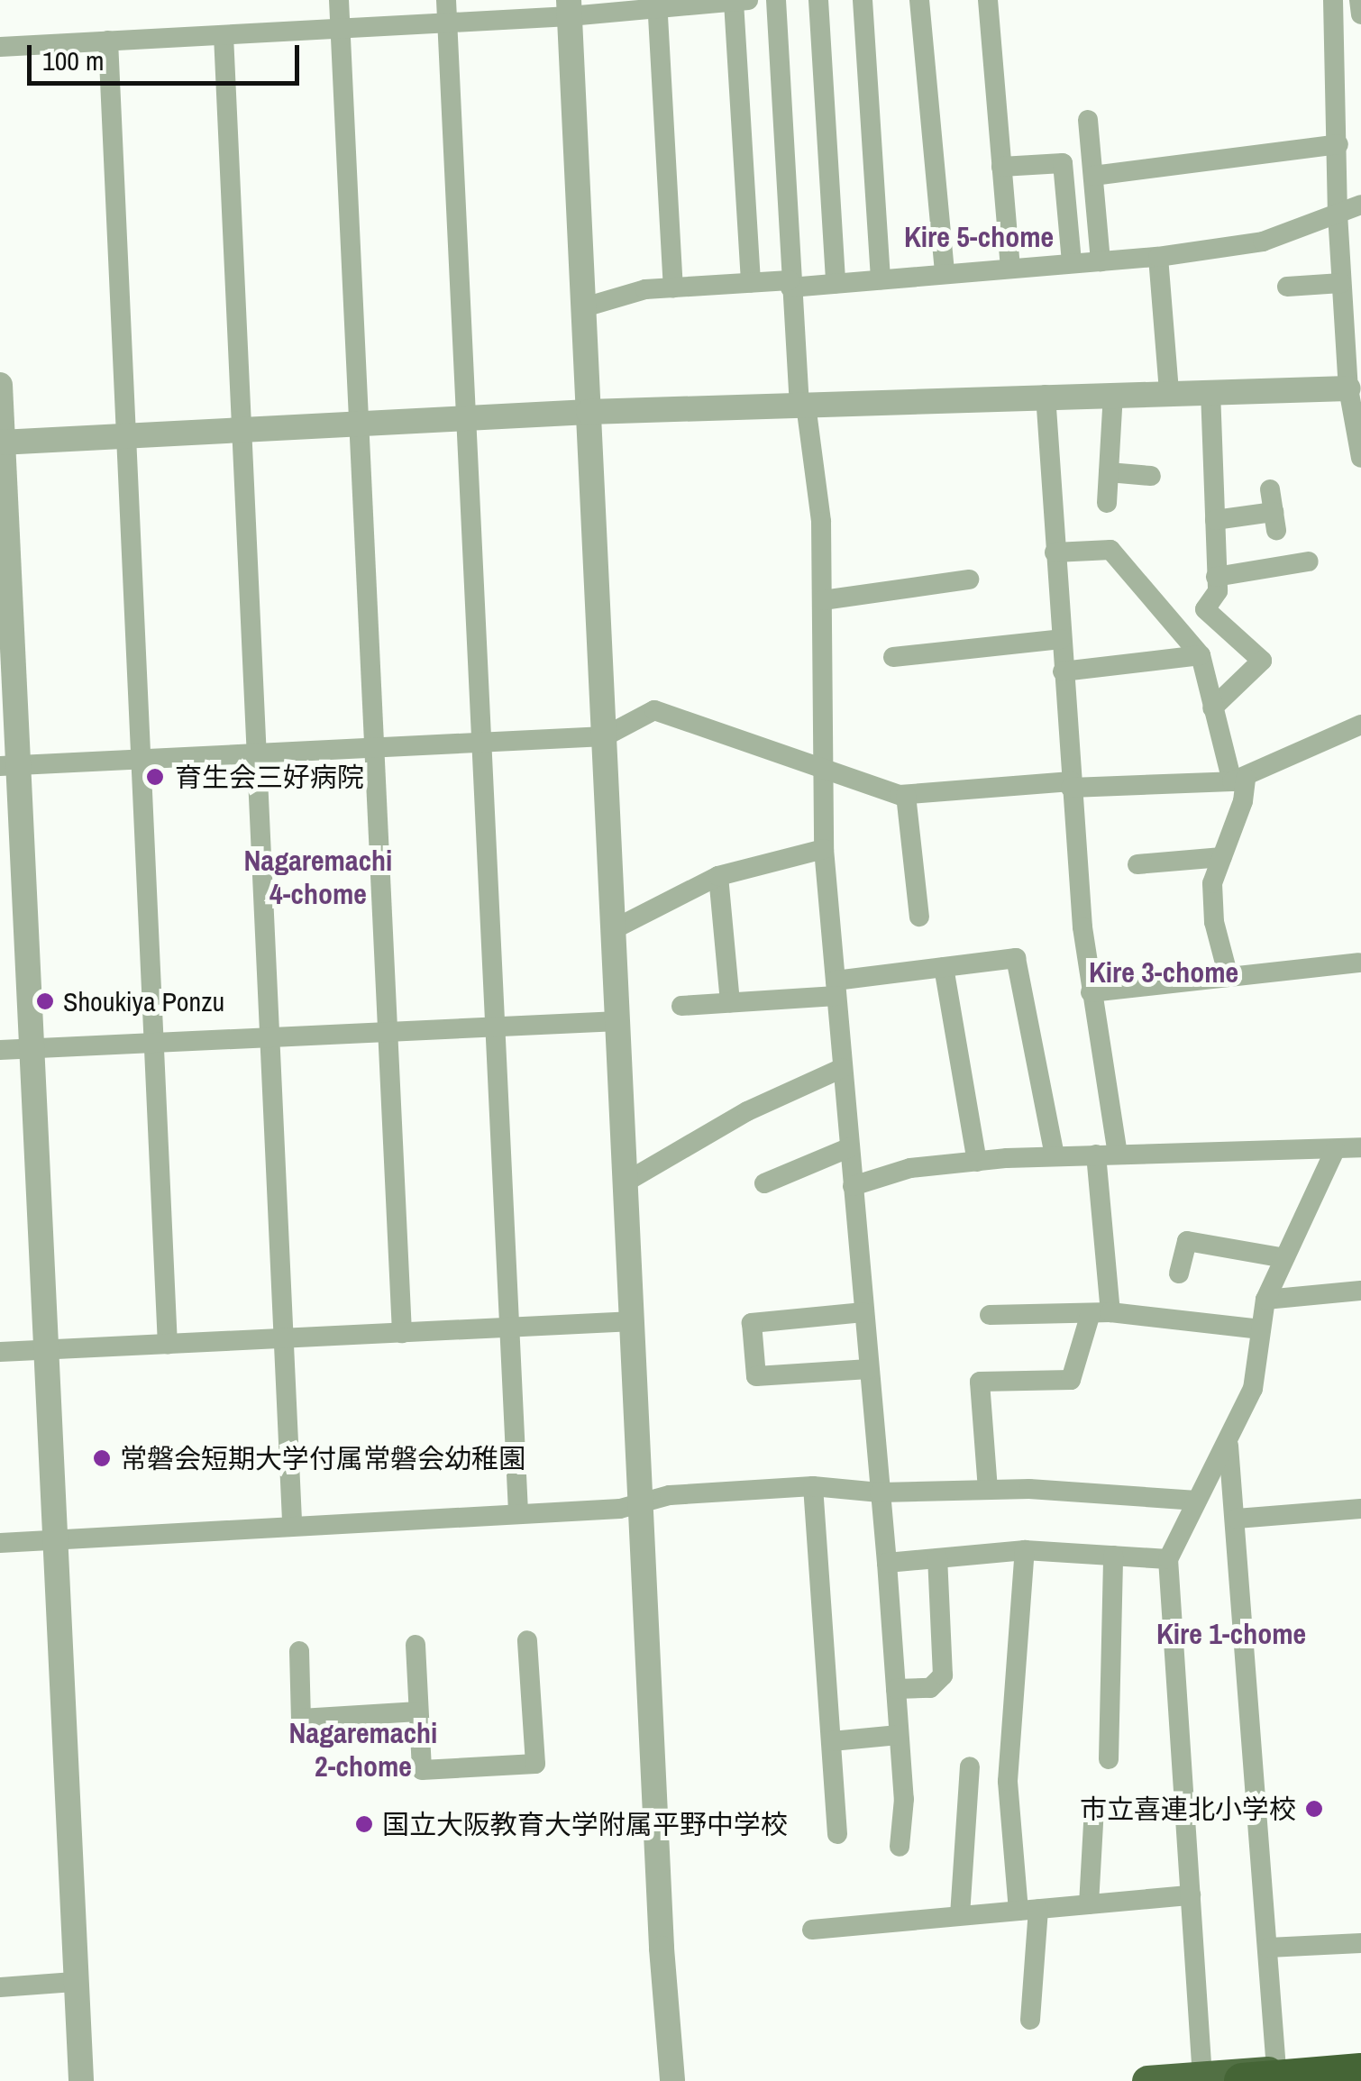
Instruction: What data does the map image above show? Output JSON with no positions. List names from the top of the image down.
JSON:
{
  "districts": [
    "Kire 5-chome",
    "Nagaremachi 4-chome",
    "Kire 3-chome",
    "Kire 1-chome",
    "Nagaremachi 2-chome"
  ],
  "places": [
    "育生会三好病院",
    "Shoukiya Ponzu",
    "常磐会短期大学付属常磐会幼稚園",
    "市立喜連北小学校",
    "国立大阪教育大学附属平野中学校"
  ],
  "scale_bar": "100 m"
}
